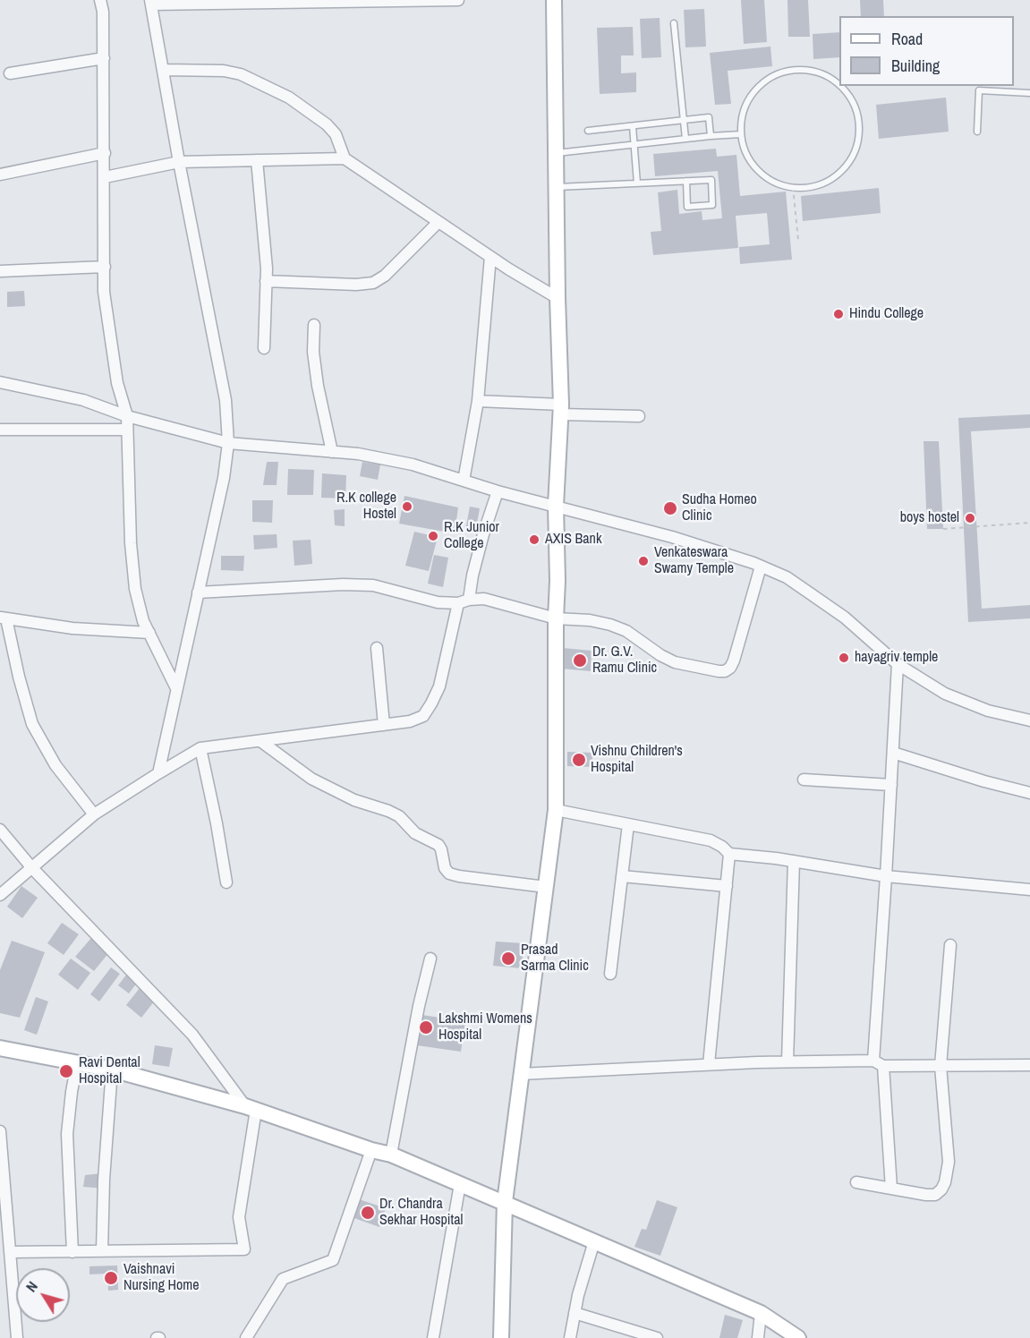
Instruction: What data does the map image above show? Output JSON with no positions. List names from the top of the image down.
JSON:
{
  "places": [
    "Hindu College",
    "R.K college Hostel",
    "Sudha Homeo Clinic",
    "boys hostel",
    "R.K Junior College",
    "AXIS Bank",
    "Venkateswara Swamy Temple",
    "hayagriv temple",
    "Dr. G.V. Ramu Clinic",
    "Vishnu Children's Hospital",
    "Prasad Sarma Clinic",
    "Lakshmi Womens Hospital",
    "Ravi Dental Hospital",
    "Dr. Chandra Sekhar Hospital",
    "Vaishnavi Nursing Home"
  ],
  "legend": ["Road", "Building"],
  "north": "top left"
}
